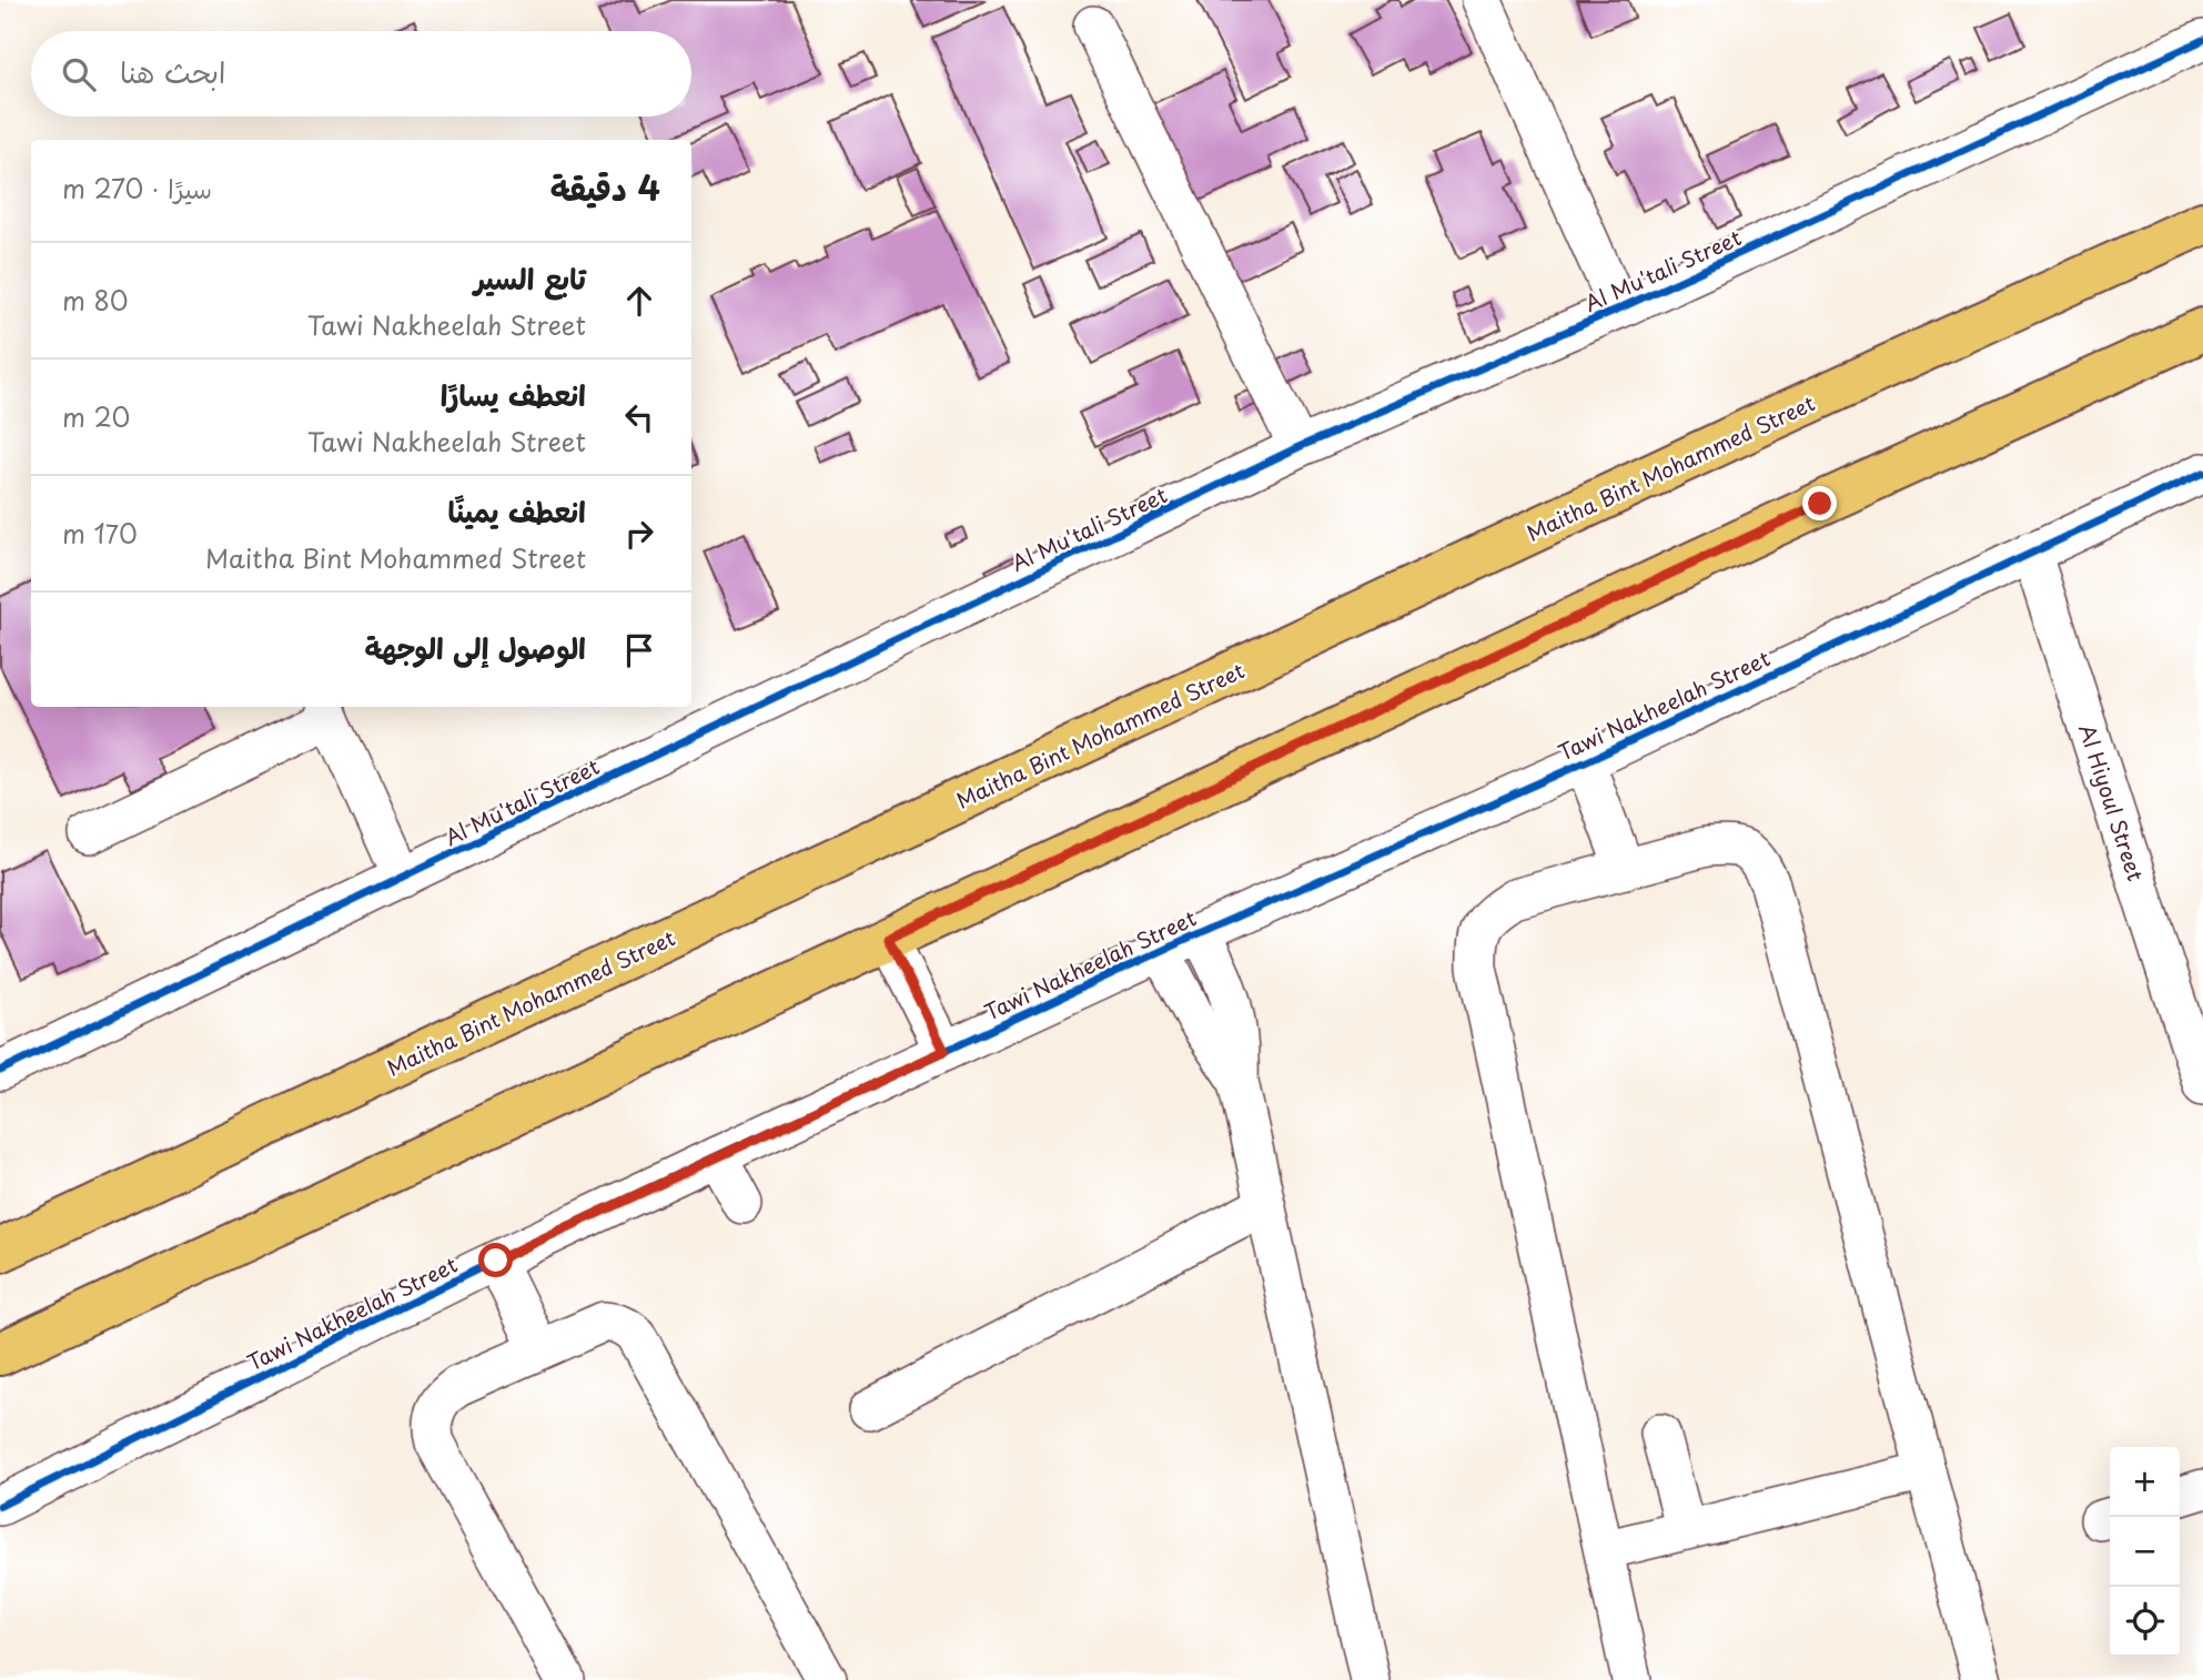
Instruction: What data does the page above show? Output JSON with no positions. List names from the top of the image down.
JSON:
{
  "streets": {
    "main road": ["Maitha Bint Mohammed Street"],
    "street": ["Al Mu'tali Street", "Tawi Nakheelah Street", "Al Hiyoul Street"]
  },
  "crossings": [
    ["Tawi Nakheelah Street", "Al Hiyoul Street"]
  ],
  "page": {
    "search": "ابحث هنا",
    "heading": ["4 دقيقة", "سيرًا · 270 m"],
    "list": [
      ["تابع السير", "Tawi Nakheelah Street", "80 m"],
      ["انعطف يسارًا", "Tawi Nakheelah Street", "20 m"],
      ["انعطف يمينًا", "Maitha Bint Mohammed Street", "170 m"],
      "الوصول إلى الوجهة"
    ],
    "map_buttons": ["+", "−"]
  }
}
